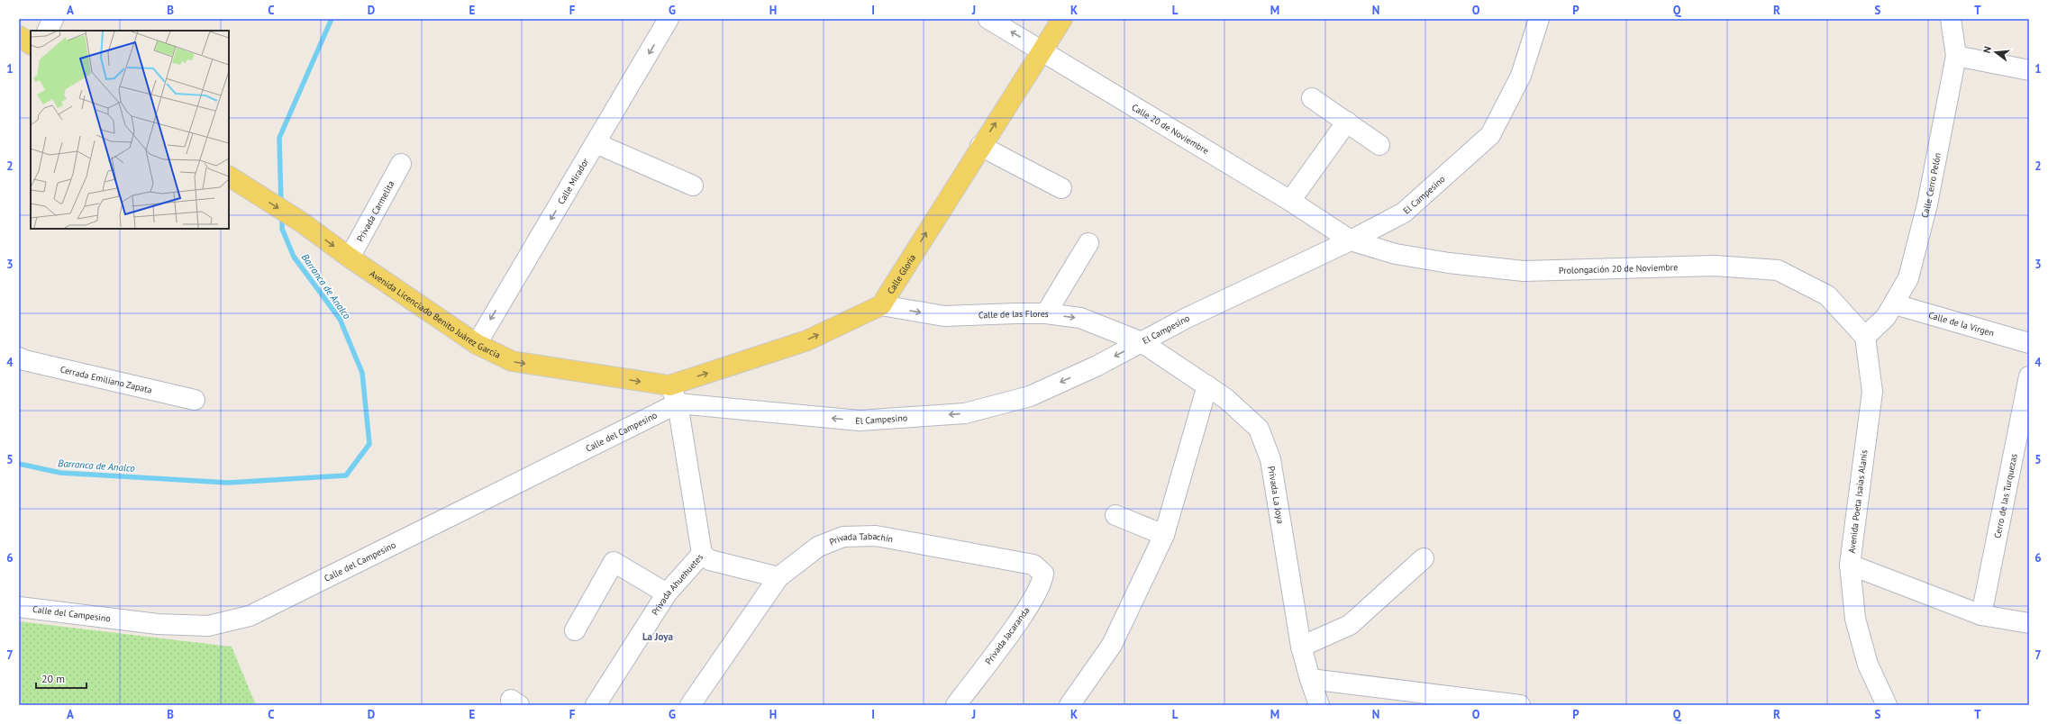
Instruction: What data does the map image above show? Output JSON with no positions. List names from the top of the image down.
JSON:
{
  "streets": {
    "main road": ["Calle Gloria", "Avenida Licenciado Benito Juárez García"],
    "street": [
      "Calle 20 de Noviembre",
      "Calle Mirador",
      "Calle Cerro Pelón",
      "El Campesino",
      "Privada Carmelita",
      "Prolongación 20 de Noviembre",
      "Calle de las Flores",
      "Calle de la Virgen",
      "Cerrada Emiliano Zapata",
      "Calle del Campesino",
      "Privada La Joya",
      "Cerro de las Turquezas",
      "Avenida Poeta Isaías Alanís",
      "Privada Tabachín",
      "Privada Ahuehuetes",
      "Privada Jacaranda"
    ]
  },
  "crossings": [
    ["Calle 20 de Noviembre", "El Campesino"],
    ["Calle 20 de Noviembre", "Prolongación 20 de Noviembre"],
    ["Calle 20 de Noviembre", "Calle Gloria"],
    ["Calle Mirador", "Avenida Licenciado Benito Juárez García"],
    ["Calle Cerro Pelón", "Prolongación 20 de Noviembre"],
    ["Calle Cerro Pelón", "Calle de la Virgen"],
    ["Calle Cerro Pelón", "Avenida Poeta Isaías Alanís"],
    ["El Campesino", "Prolongación 20 de Noviembre"],
    ["El Campesino", "Calle de las Flores"],
    ["El Campesino", "Calle del Campesino"],
    ["El Campesino", "Privada La Joya"],
    ["El Campesino", "Privada Ahuehuetes"],
    ["Privada Carmelita", "Avenida Licenciado Benito Juárez García"],
    ["Prolongación 20 de Noviembre", "Avenida Poeta Isaías Alanís"],
    ["Calle Gloria", "Calle de las Flores"],
    ["Avenida Licenciado Benito Juárez García", "Privada Ahuehuetes"],
    ["Calle de las Flores", "Privada La Joya"],
    ["Calle del Campesino", "Privada Ahuehuetes"],
    ["Cerro de las Turquezas", "Avenida Poeta Isaías Alanís"],
    ["Privada Tabachín", "Privada Jacaranda"]
  ],
  "one_way": [
    "Calle Mirador",
    "El Campesino",
    "Calle Gloria",
    "Avenida Licenciado Benito Juárez García",
    "Calle de las Flores"
  ],
  "districts": ["La Joya"],
  "water": ["Barranca de Analco"],
  "scale_bar": "20 m",
  "north": "left",
  "grid": {
    "columns": [
      "A",
      "B",
      "C",
      "D",
      "E",
      "F",
      "G",
      "H",
      "I",
      "J",
      "K",
      "L",
      "M",
      "N",
      "O",
      "P",
      "Q",
      "R",
      "S",
      "T"
    ],
    "rows": [
      "1",
      "2",
      "3",
      "4",
      "5",
      "6",
      "7"
    ]
  }
}
